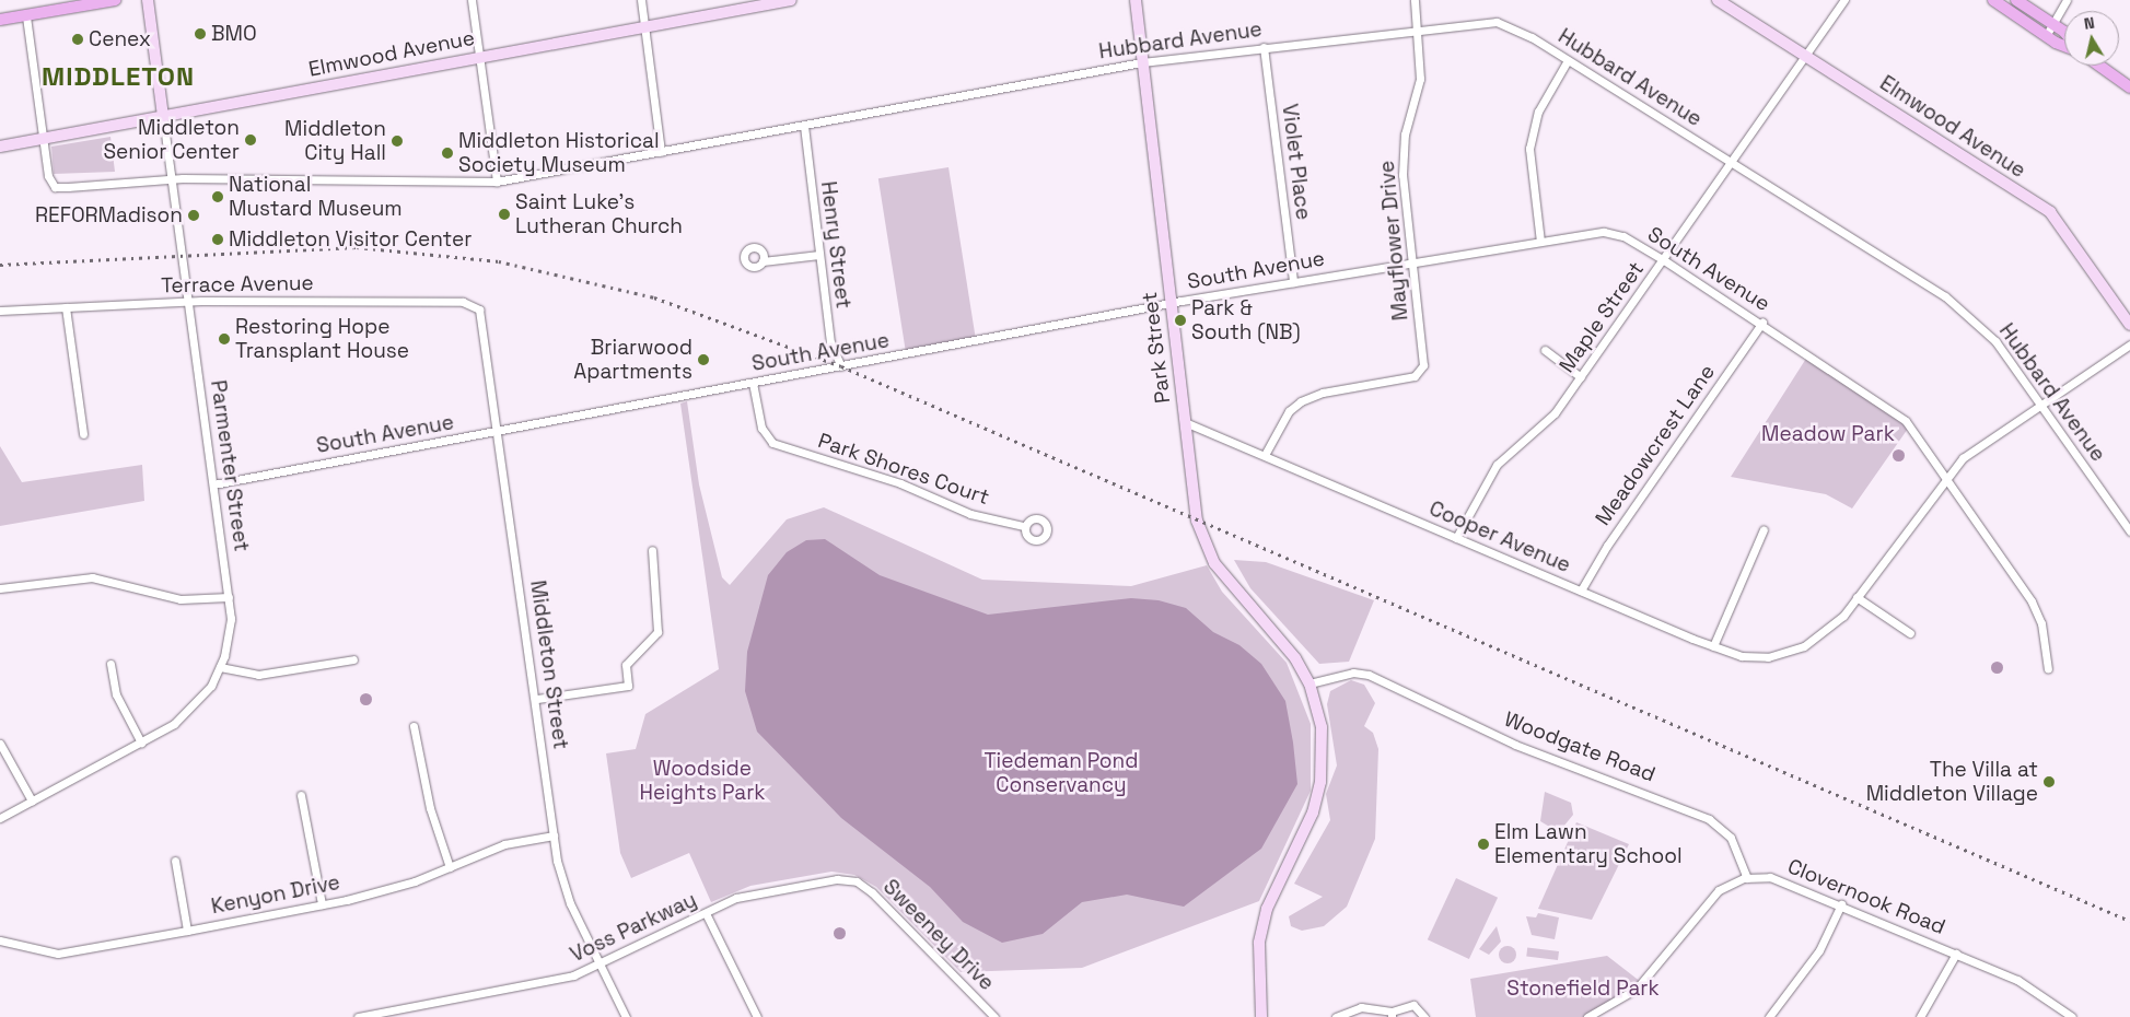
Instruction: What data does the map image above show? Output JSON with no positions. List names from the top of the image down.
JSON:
{
  "streets": {
    "street": [
      "Hubbard Avenue",
      "Elmwood Avenue",
      "Violet Place",
      "Mayflower Drive",
      "Henry Street",
      "South Avenue",
      "Terrace Avenue",
      "Maple Street",
      "Park Street",
      "Meadowcrest Lane",
      "Parmenter Street",
      "Park Shores Court",
      "Cooper Avenue",
      "Middleton Street",
      "Woodgate Road",
      "Kenyon Drive",
      "Clovernook Road",
      "Voss Parkway",
      "Sweeney Drive"
    ]
  },
  "crossings": [
    ["Hubbard Avenue", "Elmwood Avenue"],
    ["Hubbard Avenue", "Violet Place"],
    ["Hubbard Avenue", "Mayflower Drive"],
    ["Hubbard Avenue", "Henry Street"],
    ["Hubbard Avenue", "Maple Street"],
    ["Hubbard Avenue", "Park Street"],
    ["Hubbard Avenue", "Parmenter Street"],
    ["Elmwood Avenue", "Maple Street"],
    ["Elmwood Avenue", "Parmenter Street"],
    ["Violet Place", "South Avenue"],
    ["Mayflower Drive", "South Avenue"],
    ["Mayflower Drive", "Cooper Avenue"],
    ["Henry Street", "South Avenue"],
    ["South Avenue", "Maple Street"],
    ["South Avenue", "Park Street"],
    ["South Avenue", "Meadowcrest Lane"],
    ["South Avenue", "Parmenter Street"],
    ["South Avenue", "Park Shores Court"],
    ["South Avenue", "Middleton Street"],
    ["Terrace Avenue", "Parmenter Street"],
    ["Terrace Avenue", "Middleton Street"],
    ["Maple Street", "Cooper Avenue"],
    ["Park Street", "Cooper Avenue"],
    ["Park Street", "Woodgate Road"],
    ["Meadowcrest Lane", "Cooper Avenue"],
    ["Middleton Street", "Kenyon Drive"],
    ["Middleton Street", "Voss Parkway"],
    ["Woodgate Road", "Clovernook Road"],
    ["Voss Parkway", "Sweeney Drive"]
  ],
  "districts": ["MIDDLETON"],
  "parks": [
    "Meadow Park",
    "Tiedeman Pond Conservancy",
    "Woodside Heights Park",
    "Stonefield Park"
  ],
  "places": [
    "BMO",
    "Cenex",
    "Middleton Senior Center",
    "Middleton City Hall",
    "Middleton Historical Society Museum",
    "National Mustard Museum",
    "Saint Luke's Lutheran Church",
    "REFORMadison",
    "Middleton Visitor Center",
    "Park & South (NB)",
    "Restoring Hope Transplant House",
    "Briarwood Apartments",
    "The Villa at Middleton Village",
    "Elm Lawn Elementary School"
  ],
  "north": "top"
}
